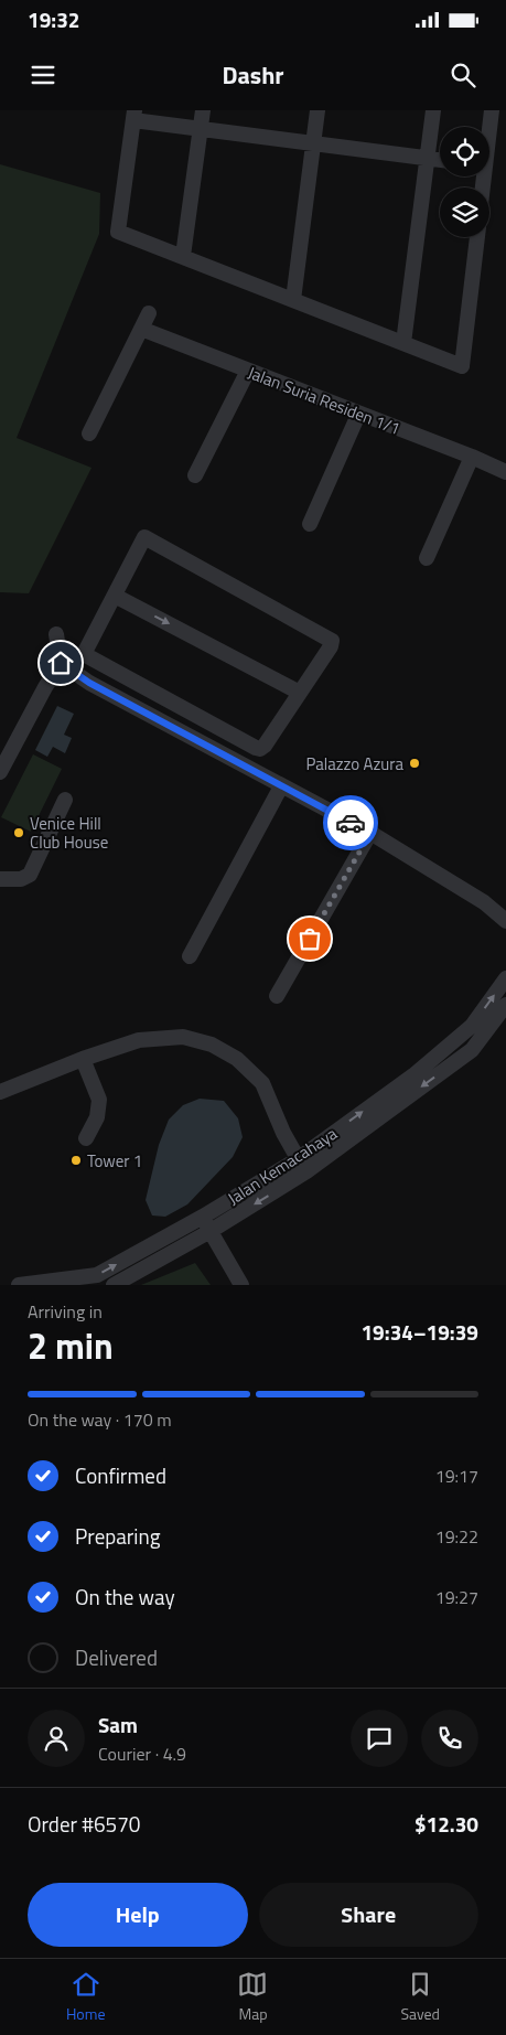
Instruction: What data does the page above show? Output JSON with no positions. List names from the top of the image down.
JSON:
{
  "streets": {
    "street": ["Jalan Suria Residen 1/1", "Jalan Kemacahaya"]
  },
  "places": ["Palazzo Azura", "Venice Hill Club House", "Tower 1"],
  "page": {
    "status": "19:32",
    "header": "Dashr",
    "heading": ["2 min", "Arriving in", "19:34–19:39"],
    "panel": [
      "Sam",
      "Courier · 4.9",
      "Order #6570",
      "$12.30"
    ],
    "bar": "On the way · 170 m",
    "list": [
      ["Confirmed", "19:17"],
      ["Preparing", "19:22"],
      ["On the way", "19:27"],
      "Delivered"
    ],
    "buttons": ["Help", "Share"],
    "tabs": ["Home", "Map", "Saved"]
  }
}
